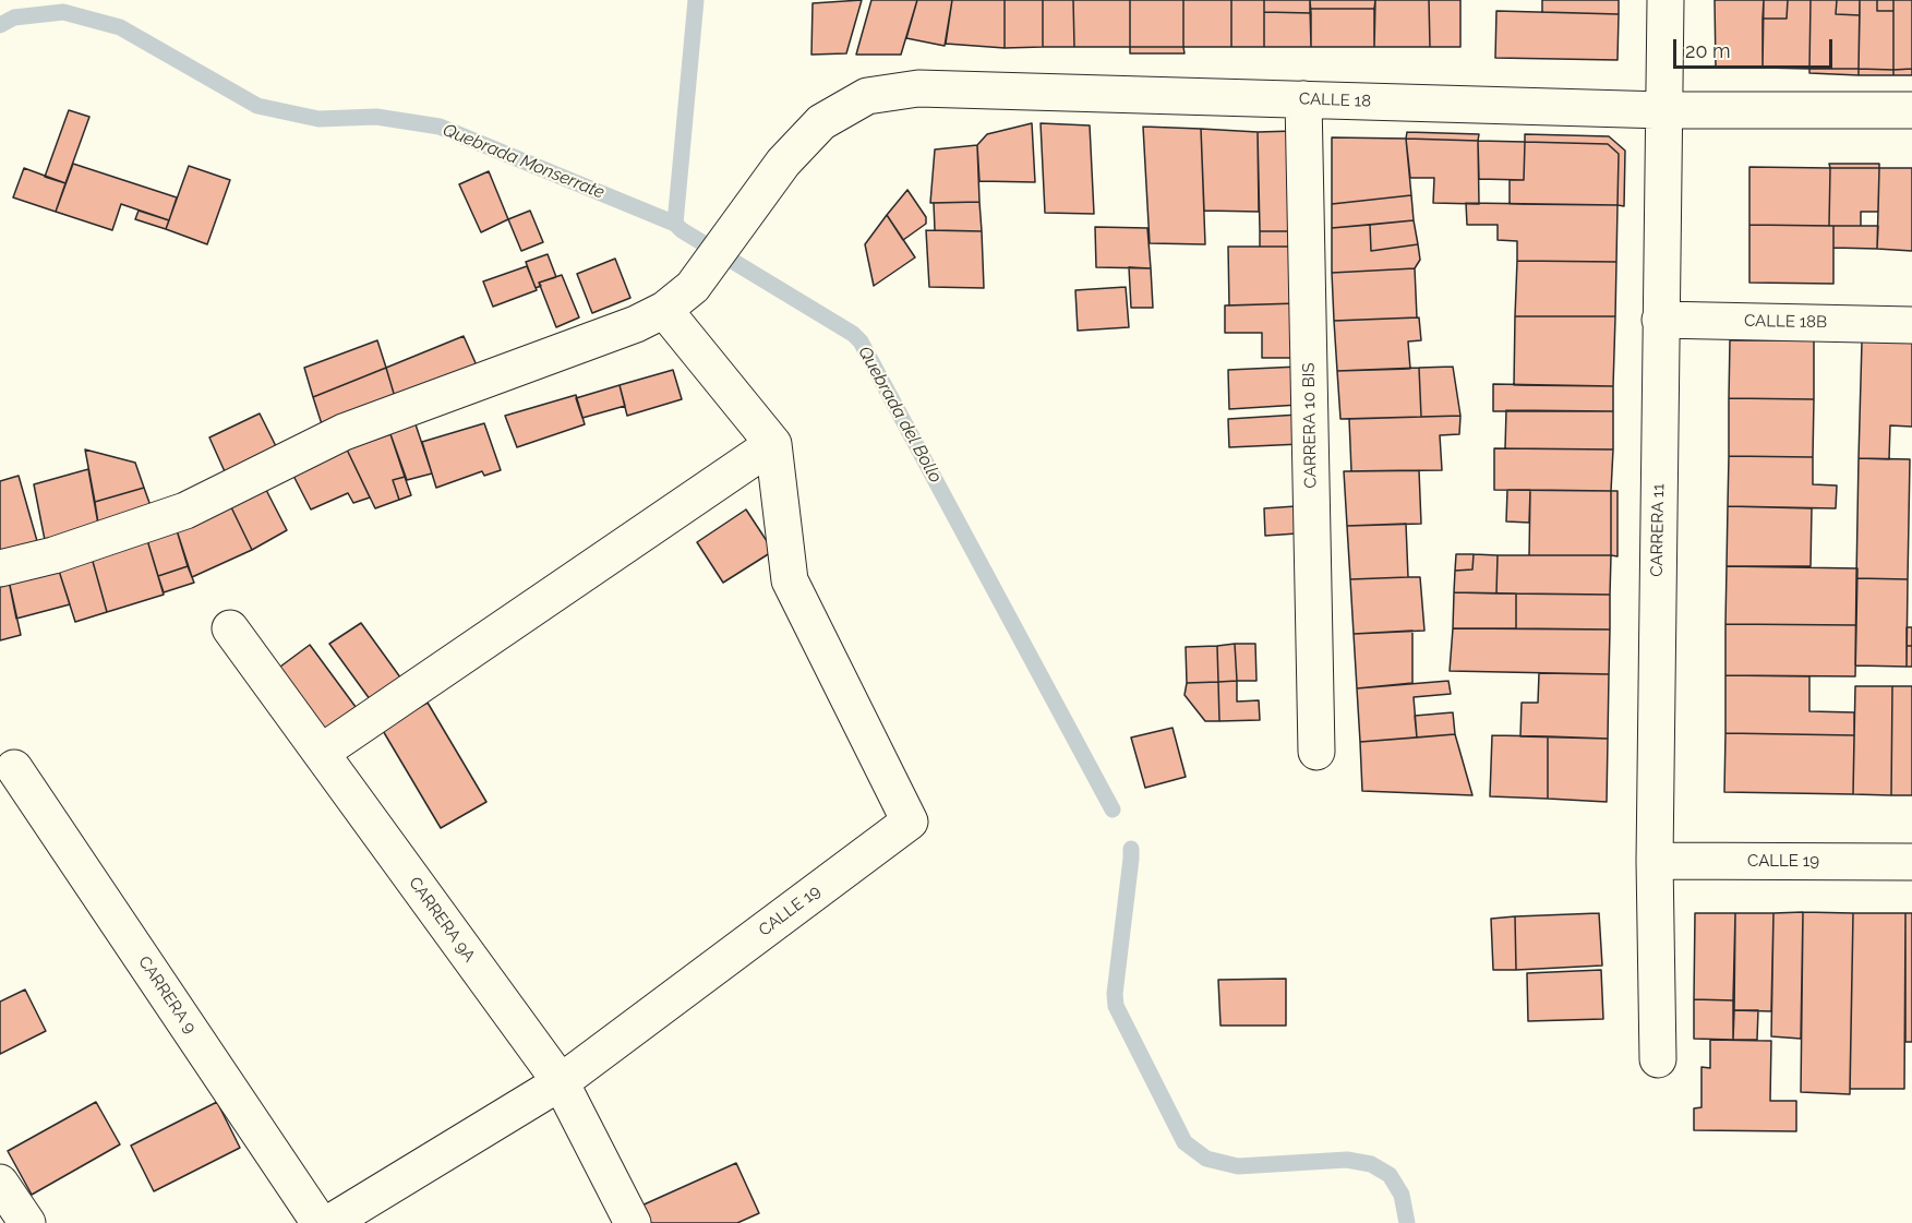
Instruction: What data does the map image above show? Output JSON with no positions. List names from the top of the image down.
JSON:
{
  "streets": {
    "street": [
      "CALLE 18",
      "CALLE 18B",
      "CARRERA 10 BIS",
      "CARRERA 11",
      "CALLE 19",
      "CARRERA 9A",
      "CARRERA 9"
    ]
  },
  "crossings": [
    ["CALLE 18", "CARRERA 10 BIS"],
    ["CALLE 18", "CARRERA 11"],
    ["CALLE 18B", "CARRERA 11"],
    ["CARRERA 11", "CALLE 19"],
    ["CALLE 19", "CARRERA 9A"]
  ],
  "water": ["Quebrada Monserrate", "Quebrada del Bollo"],
  "scale_bar": "20 m"
}
